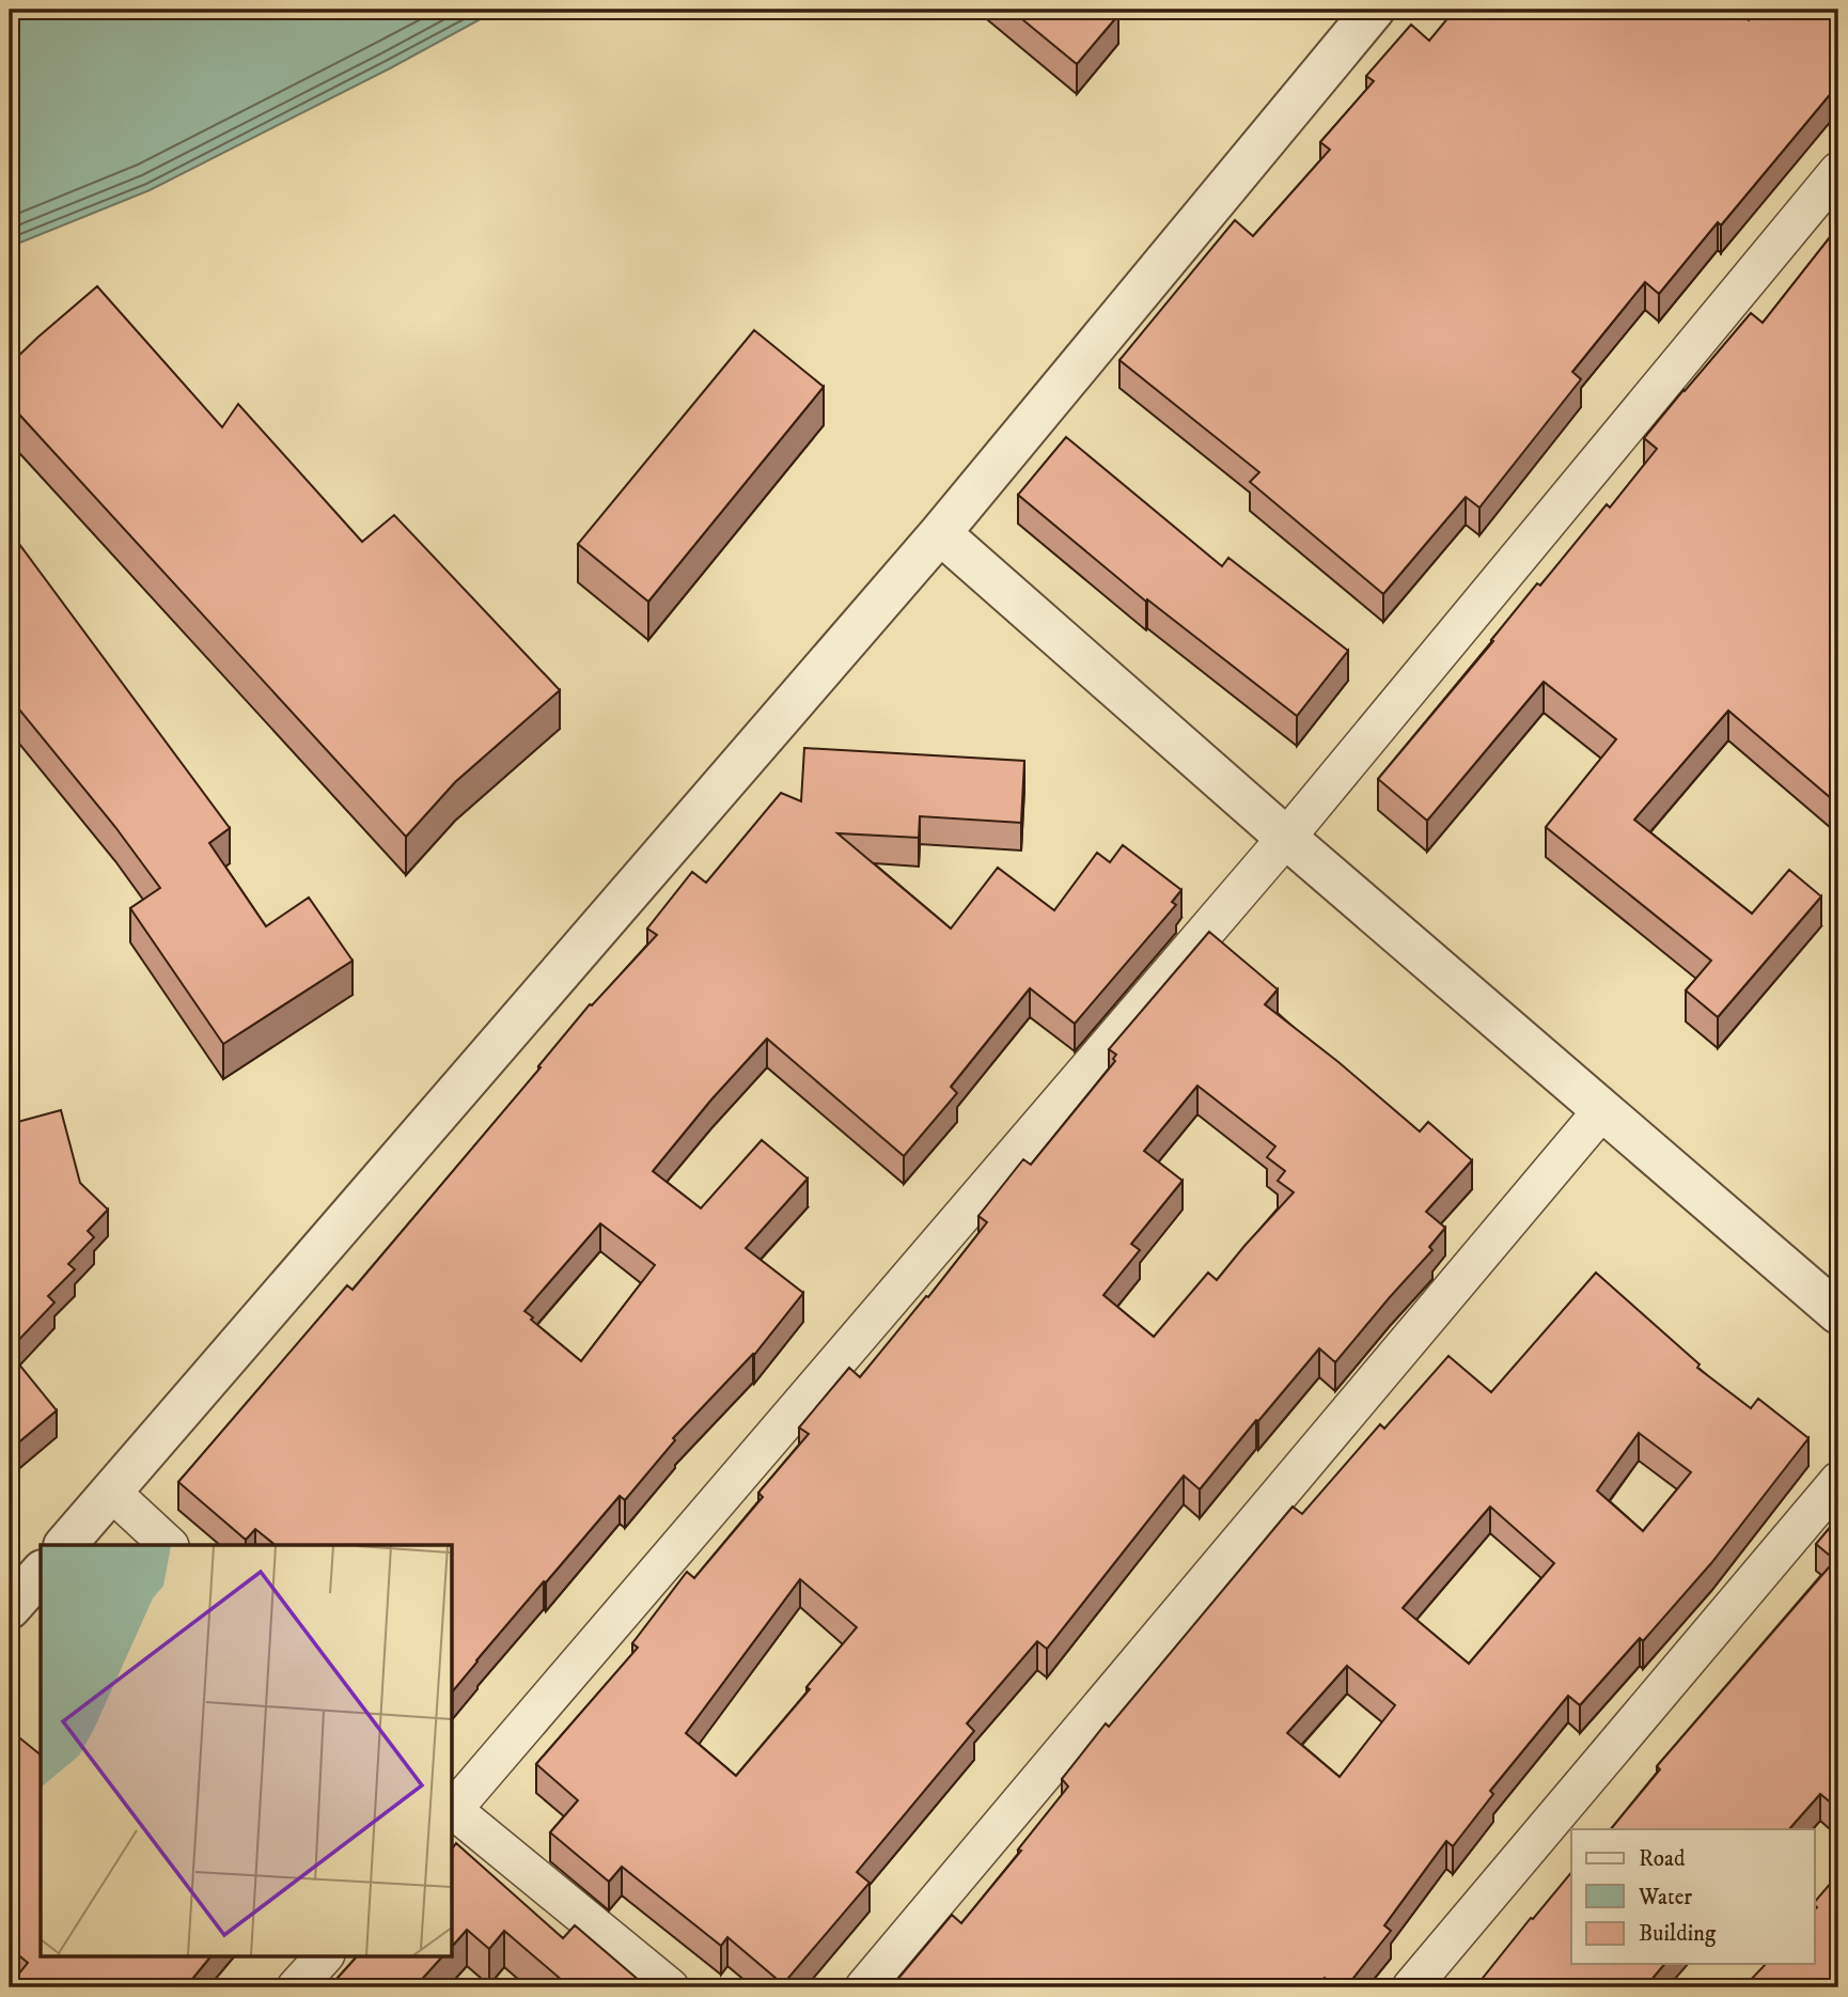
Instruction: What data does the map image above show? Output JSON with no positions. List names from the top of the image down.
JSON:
{
  "legend": ["Road", "Water", "Building"]
}
